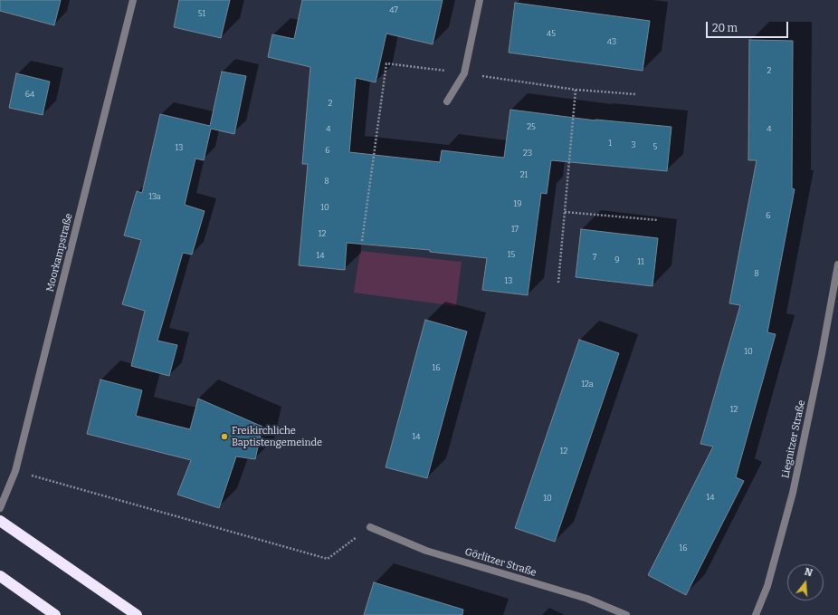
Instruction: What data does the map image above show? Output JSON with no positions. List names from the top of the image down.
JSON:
{
  "streets": {
    "street": ["Moorkampstraße", "Liegnitzer Straße", "Görlitzer Straße"]
  },
  "places": ["Freikirchliche Baptistengemeinde"],
  "house_numbers": [
    "47",
    "51",
    "45",
    "43",
    "2",
    "64",
    "2",
    "25",
    "4",
    "4",
    "1",
    "3",
    "5",
    "13",
    "6",
    "23",
    "21",
    "8",
    "13a",
    "19",
    "10",
    "6",
    "17",
    "12",
    "15",
    "14",
    "7",
    "9",
    "11",
    "8",
    "13",
    "10",
    "16",
    "12a",
    "12",
    "14",
    "12",
    "14",
    "10",
    "16"
  ],
  "scale_bar": "20 m",
  "north": "top"
}
